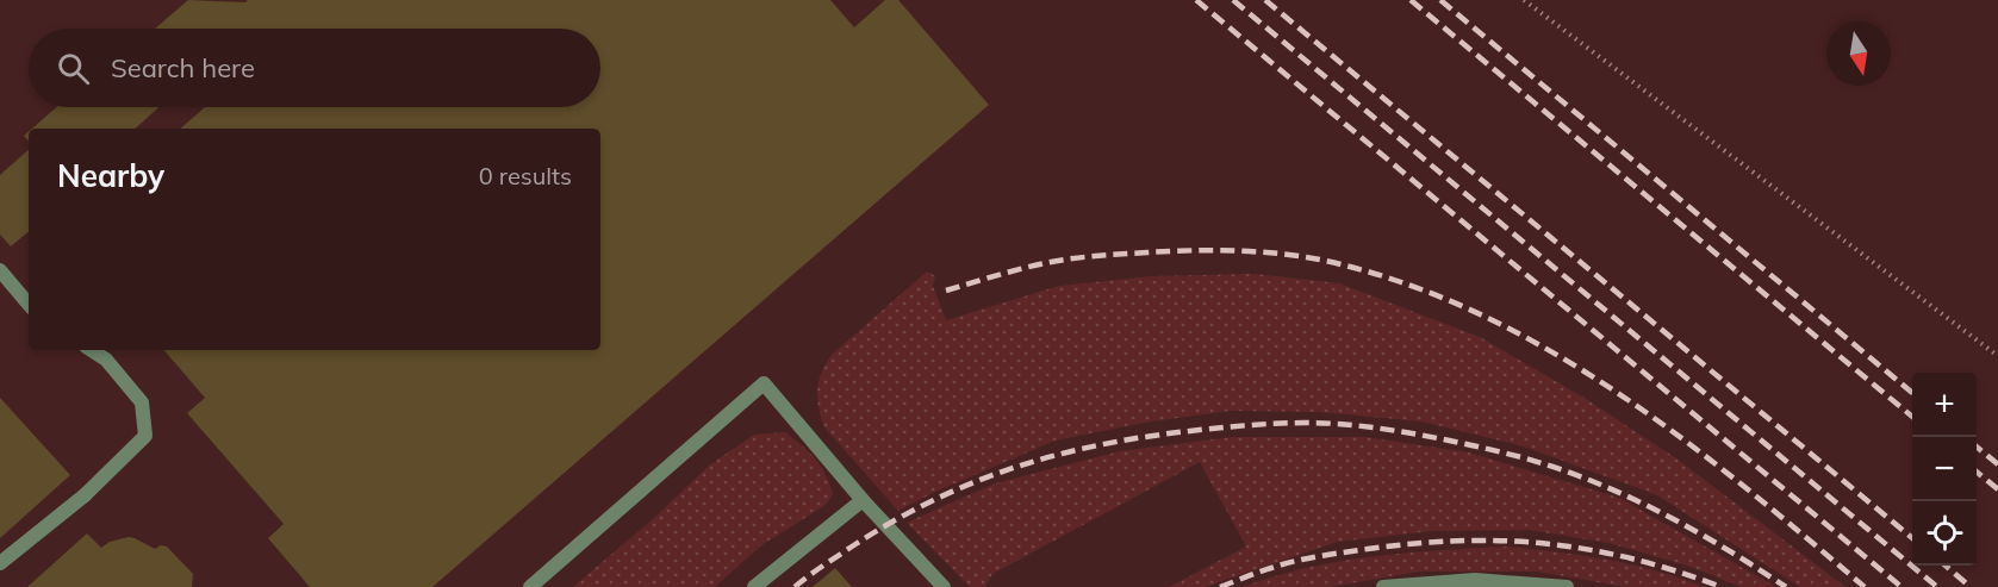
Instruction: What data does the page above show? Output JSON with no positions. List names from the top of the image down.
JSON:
{
  "north": "bottom",
  "page": {
    "search": "Search here",
    "heading": ["Nearby", "0 results"],
    "map_buttons": ["+", "−"]
  }
}
